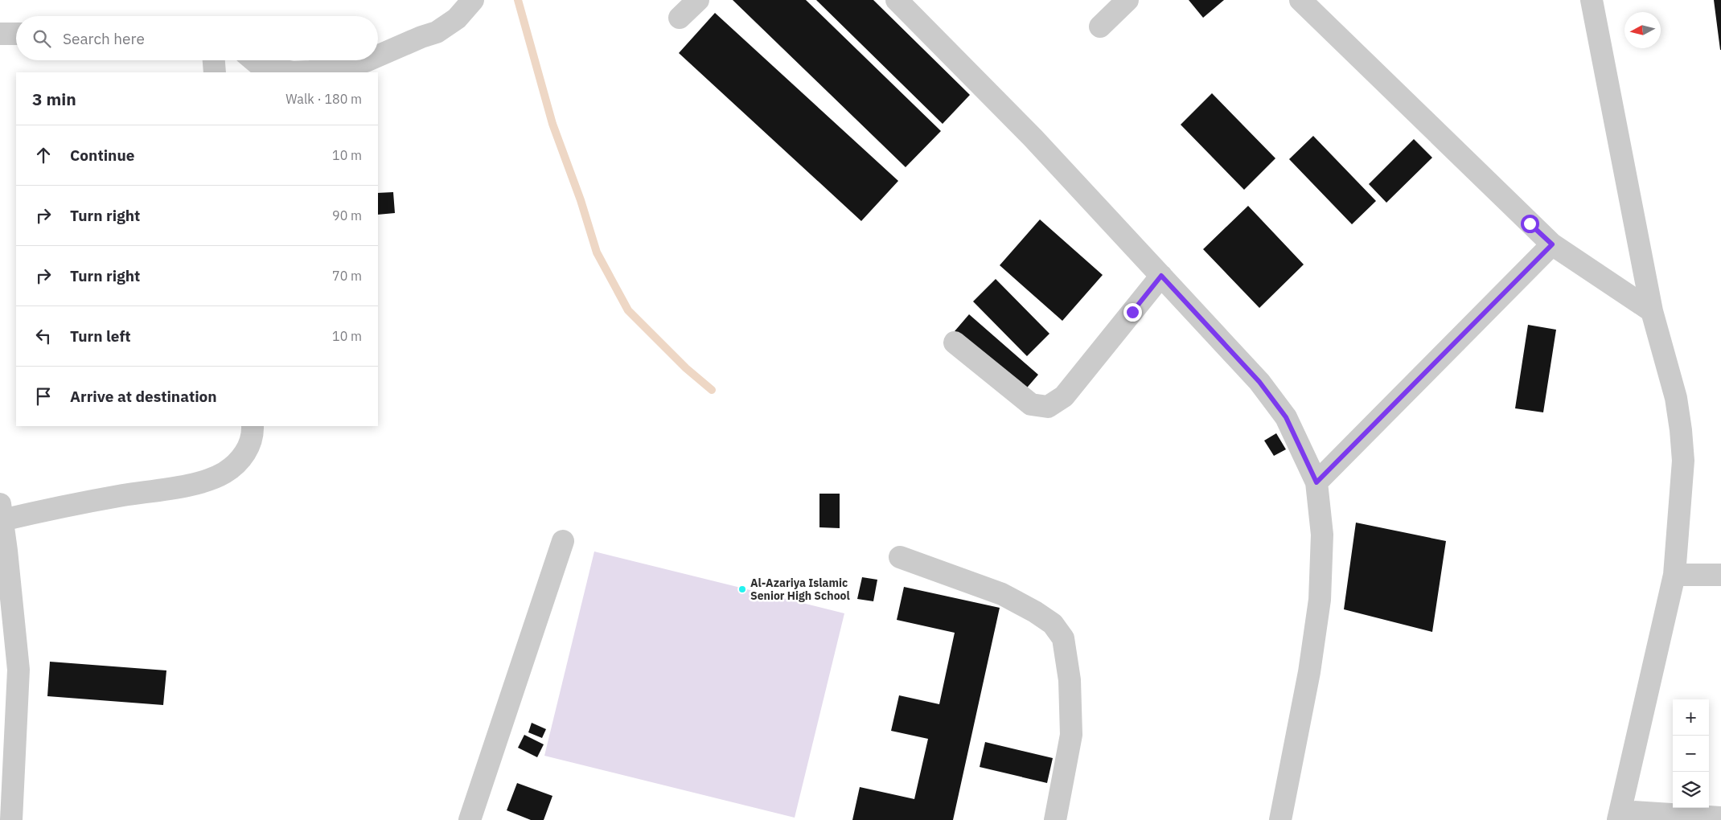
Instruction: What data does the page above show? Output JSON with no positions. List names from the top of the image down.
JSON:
{
  "places": ["Al-Azariya Islamic Senior High School"],
  "north": "left",
  "page": {
    "search": "Search here",
    "heading": ["3 min", "Walk · 180 m"],
    "list": [
      ["Continue", "10 m"],
      ["Turn right", "90 m"],
      ["Turn right", "70 m"],
      ["Turn left", "10 m"],
      "Arrive at destination"
    ],
    "map_buttons": ["+", "−"]
  }
}
